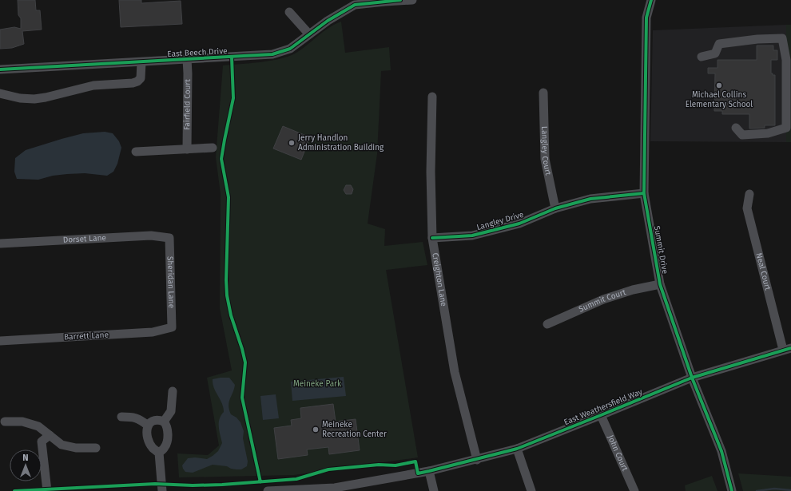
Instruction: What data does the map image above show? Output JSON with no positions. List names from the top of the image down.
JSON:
{
  "streets": {
    "street": [
      "East Beech Drive",
      "Fairfield Court",
      "Langley Court",
      "Langley Drive",
      "Dorset Lane",
      "Summit Drive",
      "Neal Court",
      "Creighton Lane",
      "Sheridan Lane",
      "Summit Court",
      "Barrett Lane",
      "East Weathersfield Way",
      "John Court"
    ]
  },
  "crossings": [
    ["East Beech Drive", "Fairfield Court"],
    ["Langley Court", "Langley Drive"],
    ["Langley Drive", "Summit Drive"],
    ["Langley Drive", "Creighton Lane"],
    ["Dorset Lane", "Sheridan Lane"],
    ["Summit Drive", "Summit Court"],
    ["Summit Drive", "East Weathersfield Way"],
    ["Neal Court", "East Weathersfield Way"],
    ["Creighton Lane", "East Weathersfield Way"],
    ["Sheridan Lane", "Barrett Lane"],
    ["East Weathersfield Way", "John Court"]
  ],
  "parks": ["Meineke Park"],
  "places": ["Michael Collins Elementary School", "Jerry Handlon Administration Building", "Meineke Recreation Center"],
  "north": "top"
}
